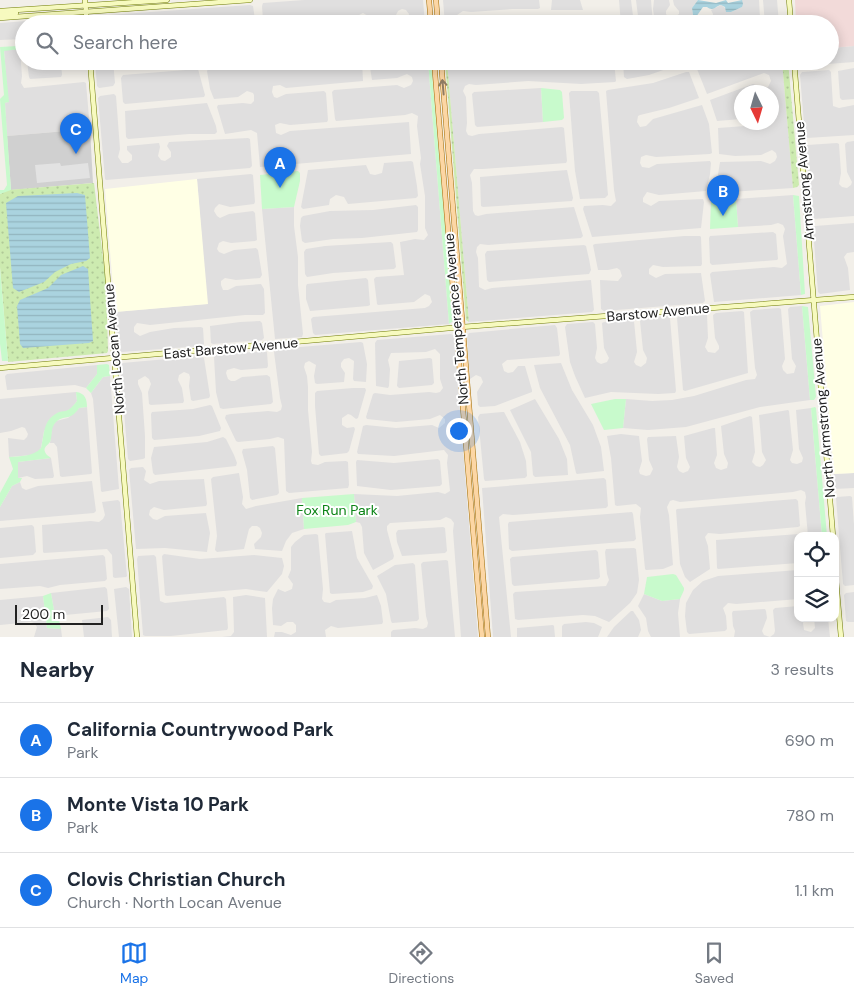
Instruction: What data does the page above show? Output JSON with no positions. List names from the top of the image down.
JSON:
{
  "streets": {
    "main road": ["North Temperance Avenue"],
    "street": [
      "Armstrong Avenue",
      "Barstow Avenue",
      "East Barstow Avenue",
      "North Locan Avenue",
      "North Armstrong Avenue"
    ]
  },
  "crossings": [
    ["Armstrong Avenue", "Barstow Avenue"],
    ["Armstrong Avenue", "North Armstrong Avenue"],
    ["Barstow Avenue", "North Temperance Avenue"],
    ["Barstow Avenue", "East Barstow Avenue"],
    ["Barstow Avenue", "North Armstrong Avenue"],
    ["North Temperance Avenue", "East Barstow Avenue"],
    ["East Barstow Avenue", "North Locan Avenue"]
  ],
  "parks": ["Fox Run Park"],
  "scale_bar": "200 m",
  "north": "bottom",
  "page": {
    "search": "Search here",
    "pins": ["C", "A", "B"],
    "scale": "200 m",
    "heading": ["Nearby", "3 results"],
    "list": [
      {
        "mark": "A",
        "name": "California Countrywood Park",
        "note": "Park",
        "value": "690 m"
      },
      {
        "mark": "B",
        "name": "Monte Vista 10 Park",
        "note": "Park",
        "value": "780 m"
      },
      {
        "mark": "C",
        "name": "Clovis Christian Church",
        "note": "Church · North Locan Avenue",
        "value": "1.1 km"
      }
    ],
    "nav": ["Map", "Directions", "Saved"]
  }
}
